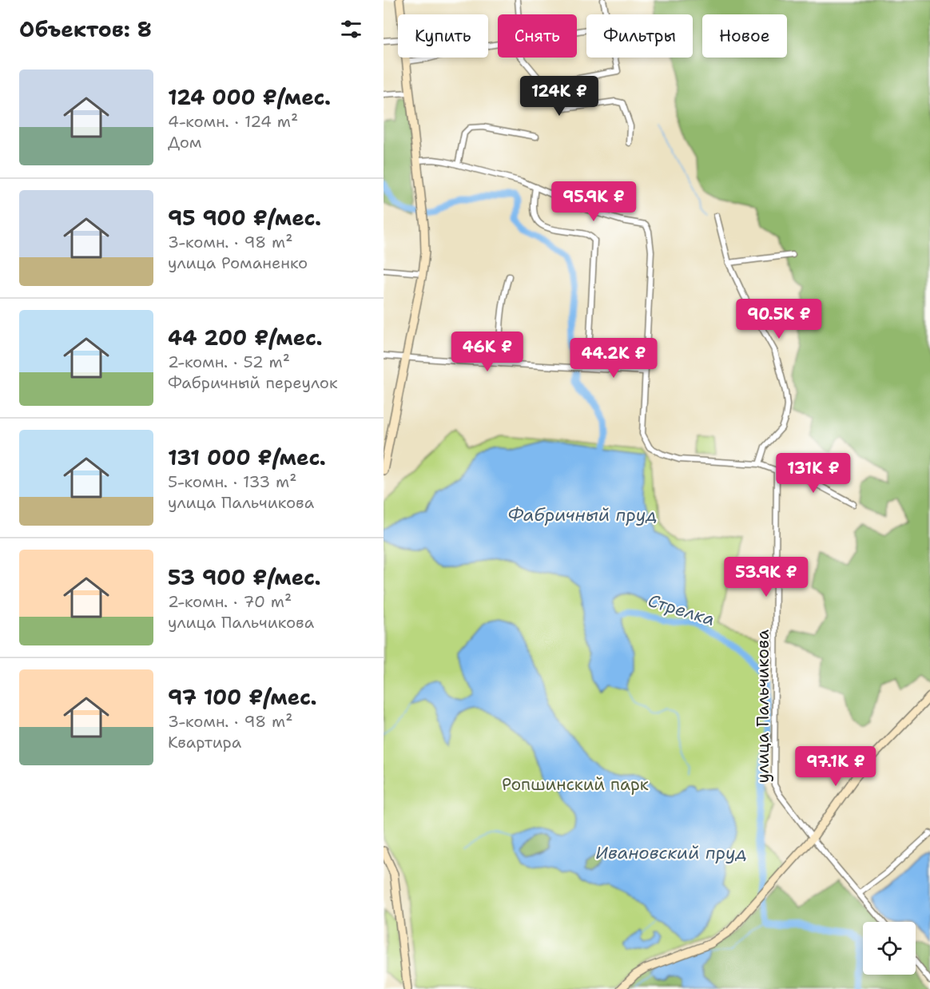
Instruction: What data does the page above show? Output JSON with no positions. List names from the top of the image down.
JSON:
{
  "streets": {
    "street": ["улица Пальчикова"]
  },
  "water": ["Фабричный пруд", "Стрелка", "Ивановский пруд"],
  "parks": ["Ропшинский парк"],
  "page": {
    "heading": "Объектов: 8",
    "chip": [
      "Купить",
      "Снять",
      "Фильтры",
      "Новое"
    ],
    "list": [
      {
        "name": "124 000 ₽/мес.",
        "note": "4-комн. · 124 m² · Дом"
      },
      {
        "name": "95 900 ₽/мес.",
        "note": "3-комн. · 98 m² · улица Романенко"
      },
      {
        "name": "44 200 ₽/мес.",
        "note": "2-комн. · 52 m² · Фабричный переулок"
      },
      {
        "name": "131 000 ₽/мес.",
        "note": "5-комн. · 133 m² · улица Пальчикова"
      },
      {
        "name": "53 900 ₽/мес.",
        "note": "2-комн. · 70 m² · улица Пальчикова"
      },
      {
        "name": "97 100 ₽/мес.",
        "note": "3-комн. · 98 m² · Квартира"
      }
    ],
    "price": [
      "124K ₽",
      "95.9K ₽",
      "90.5K ₽",
      "46K ₽",
      "44.2K ₽",
      "131K ₽",
      "53.9K ₽",
      "97.1K ₽"
    ]
  }
}
